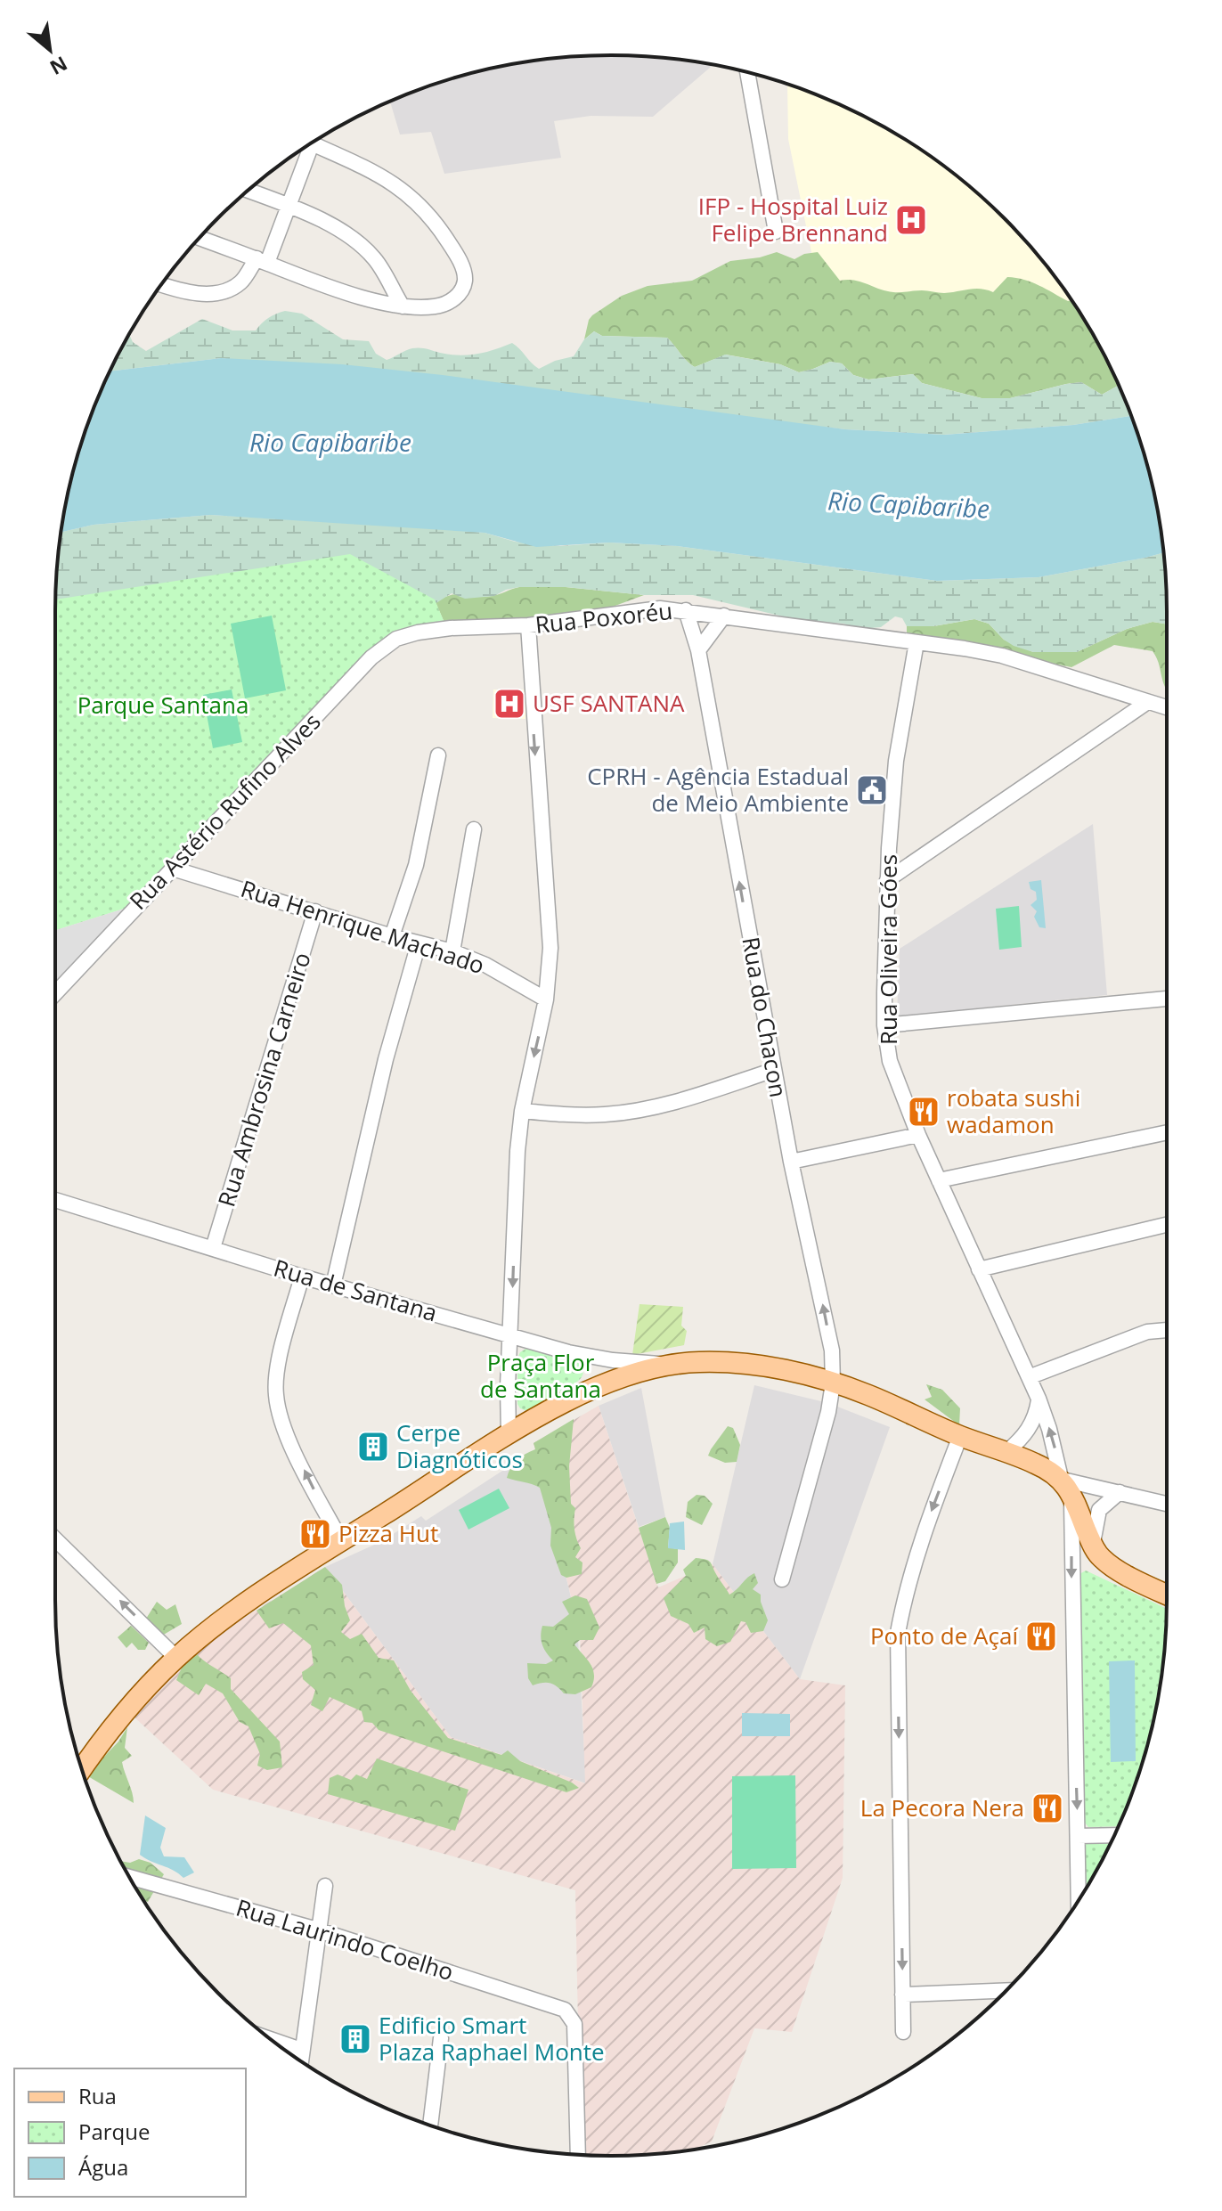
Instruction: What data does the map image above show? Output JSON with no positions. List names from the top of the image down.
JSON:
{
  "streets": {
    "street": [
      "Rua Poxoréu",
      "Rua Astério Rufino Alves",
      "Rua Henrique Machado",
      "Rua Oliveira Góes",
      "Rua do Chacon",
      "Rua Ambrosina Carneiro",
      "Rua de Santana",
      "Rua Laurindo Coelho"
    ]
  },
  "crossings": [
    ["Rua Poxoréu", "Rua Astério Rufino Alves"],
    ["Rua Poxoréu", "Rua Oliveira Góes"],
    ["Rua Poxoréu", "Rua do Chacon"],
    ["Rua Astério Rufino Alves", "Rua Henrique Machado"],
    ["Rua Henrique Machado", "Rua Ambrosina Carneiro"],
    ["Rua Ambrosina Carneiro", "Rua de Santana"]
  ],
  "one_way": ["Rua do Chacon"],
  "water": ["Rio Capibaribe"],
  "parks": ["Parque Santana", "Praça Flor de Santana"],
  "places": {
    "hospital": ["IFP - Hospital Luiz Felipe Brennand", "USF SANTANA"],
    "public building": ["CPRH - Agência Estadual de Meio Ambiente"],
    "restaurant": [
      "robata sushi wadamon",
      "Pizza Hut",
      "Ponto de Açaí",
      "La Pecora Nera"
    ],
    "building": ["Cerpe Diagnóticos", "Edificio Smart Plaza Raphael Monte"]
  },
  "legend": ["Rua", "Parque", "Água"],
  "north": "bottom right"
}
